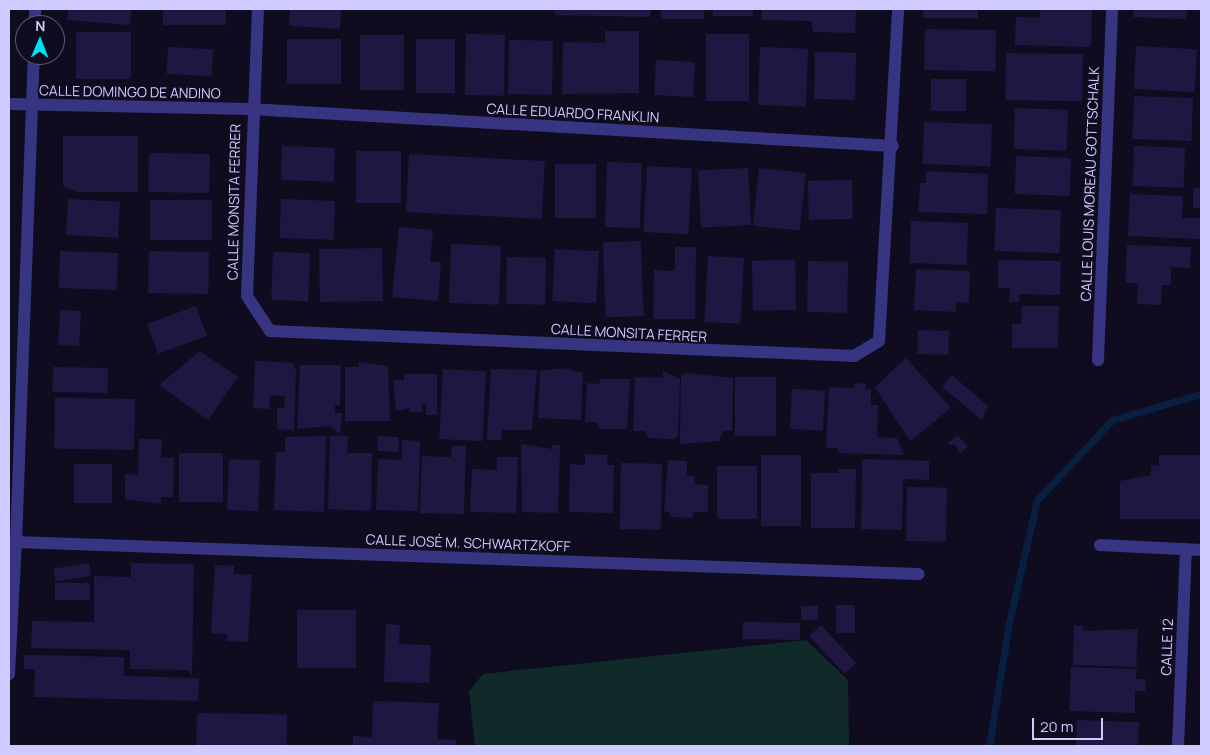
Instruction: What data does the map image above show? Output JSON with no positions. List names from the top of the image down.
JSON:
{
  "streets": {
    "street": [
      "CALLE DOMINGO DE ANDINO",
      "CALLE EDUARDO FRANKLIN",
      "CALLE LOUIS MOREAU GOTTSCHALK",
      "CALLE MONSITA FERRER",
      "CALLE JOSÉ M. SCHWARTZKOFF",
      "CALLE 12"
    ]
  },
  "crossings": [
    ["CALLE DOMINGO DE ANDINO", "CALLE EDUARDO FRANKLIN"],
    ["CALLE DOMINGO DE ANDINO", "CALLE MONSITA FERRER"],
    ["CALLE EDUARDO FRANKLIN", "CALLE MONSITA FERRER"]
  ],
  "scale_bar": "20 m",
  "north": "top"
}
